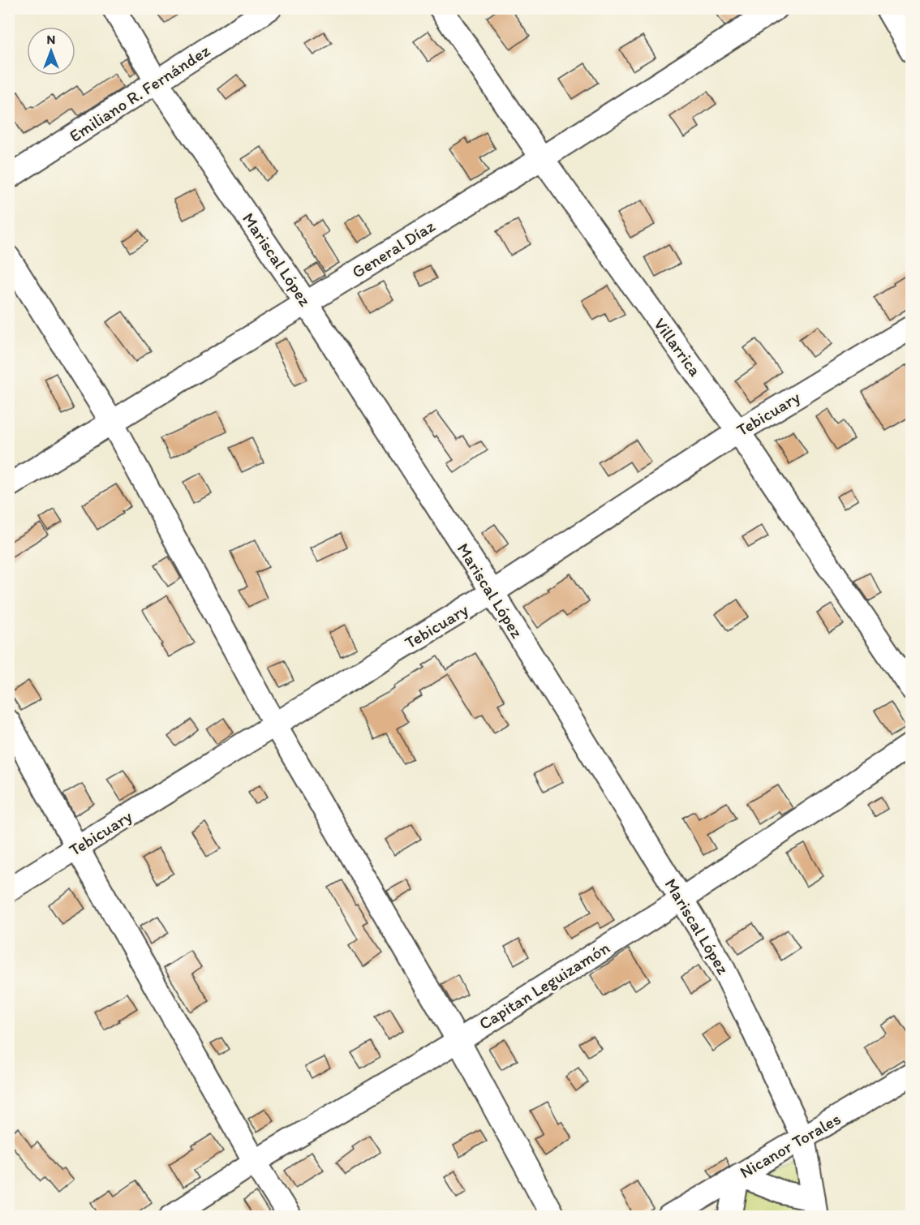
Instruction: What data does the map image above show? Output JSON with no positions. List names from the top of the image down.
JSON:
{
  "streets": {
    "street": [
      "Emiliano R. Fernández",
      "General Díaz",
      "Mariscal López",
      "Villarrica",
      "Tebicuary",
      "Capitan Leguizamón",
      "Nicanor Torales"
    ]
  },
  "crossings": [
    ["Emiliano R. Fernández", "Mariscal López"],
    ["General Díaz", "Mariscal López"],
    ["General Díaz", "Villarrica"],
    ["Mariscal López", "Tebicuary"],
    ["Mariscal López", "Capitan Leguizamón"],
    ["Mariscal López", "Nicanor Torales"],
    ["Villarrica", "Tebicuary"]
  ],
  "north": "top"
}
